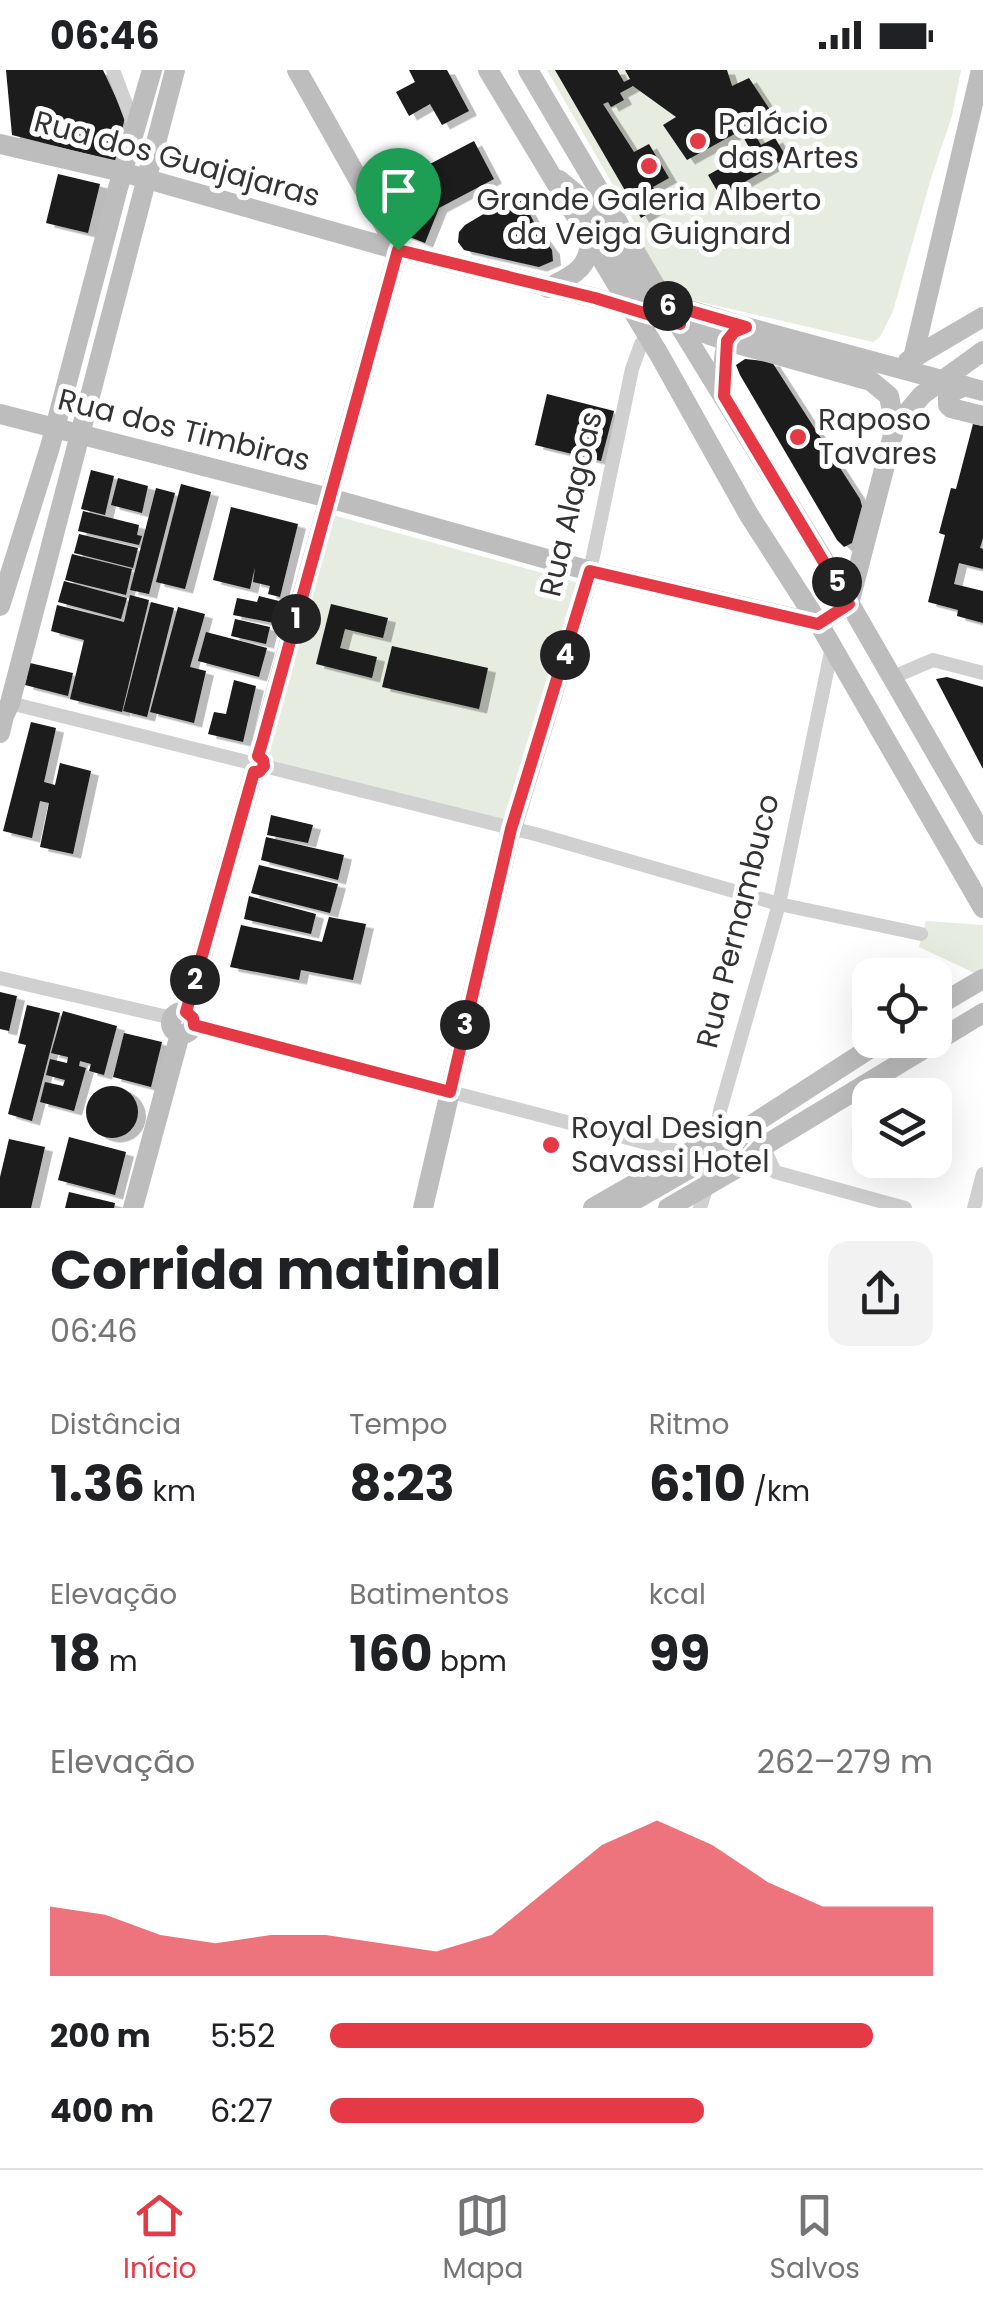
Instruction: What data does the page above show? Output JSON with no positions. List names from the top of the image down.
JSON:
{
  "streets": {
    "street": [
      "Rua dos Guajajaras",
      "Rua dos Timbiras",
      "Rua Alagoas",
      "Rua Pernambuco"
    ]
  },
  "crossings": [
    ["Rua dos Timbiras", "Rua Alagoas"]
  ],
  "places": [
    "Palácio das Artes",
    "Grande Galeria Alberto da Veiga Guignard",
    "Raposo Tavares",
    "Royal Design Savassi Hotel"
  ],
  "page": {
    "status": "06:46",
    "pins": [
      "6",
      "5",
      "1",
      "4",
      "2",
      "3"
    ],
    "heading": ["Corrida matinal", "06:46"],
    "stats": [
      ["Distância", "1.36 km"],
      ["Tempo", "8:23"],
      ["Ritmo", "6:10 /km"],
      ["Elevação", "18 m"],
      ["Batimentos", "160 bpm"],
      ["kcal", "99"]
    ],
    "chart": ["Elevação", "262–279 m"],
    "list": [
      {
        "name": "200 m",
        "note": "5:52"
      },
      {
        "name": "400 m",
        "note": "6:27"
      }
    ],
    "tabs": ["Início", "Mapa", "Salvos"]
  }
}
